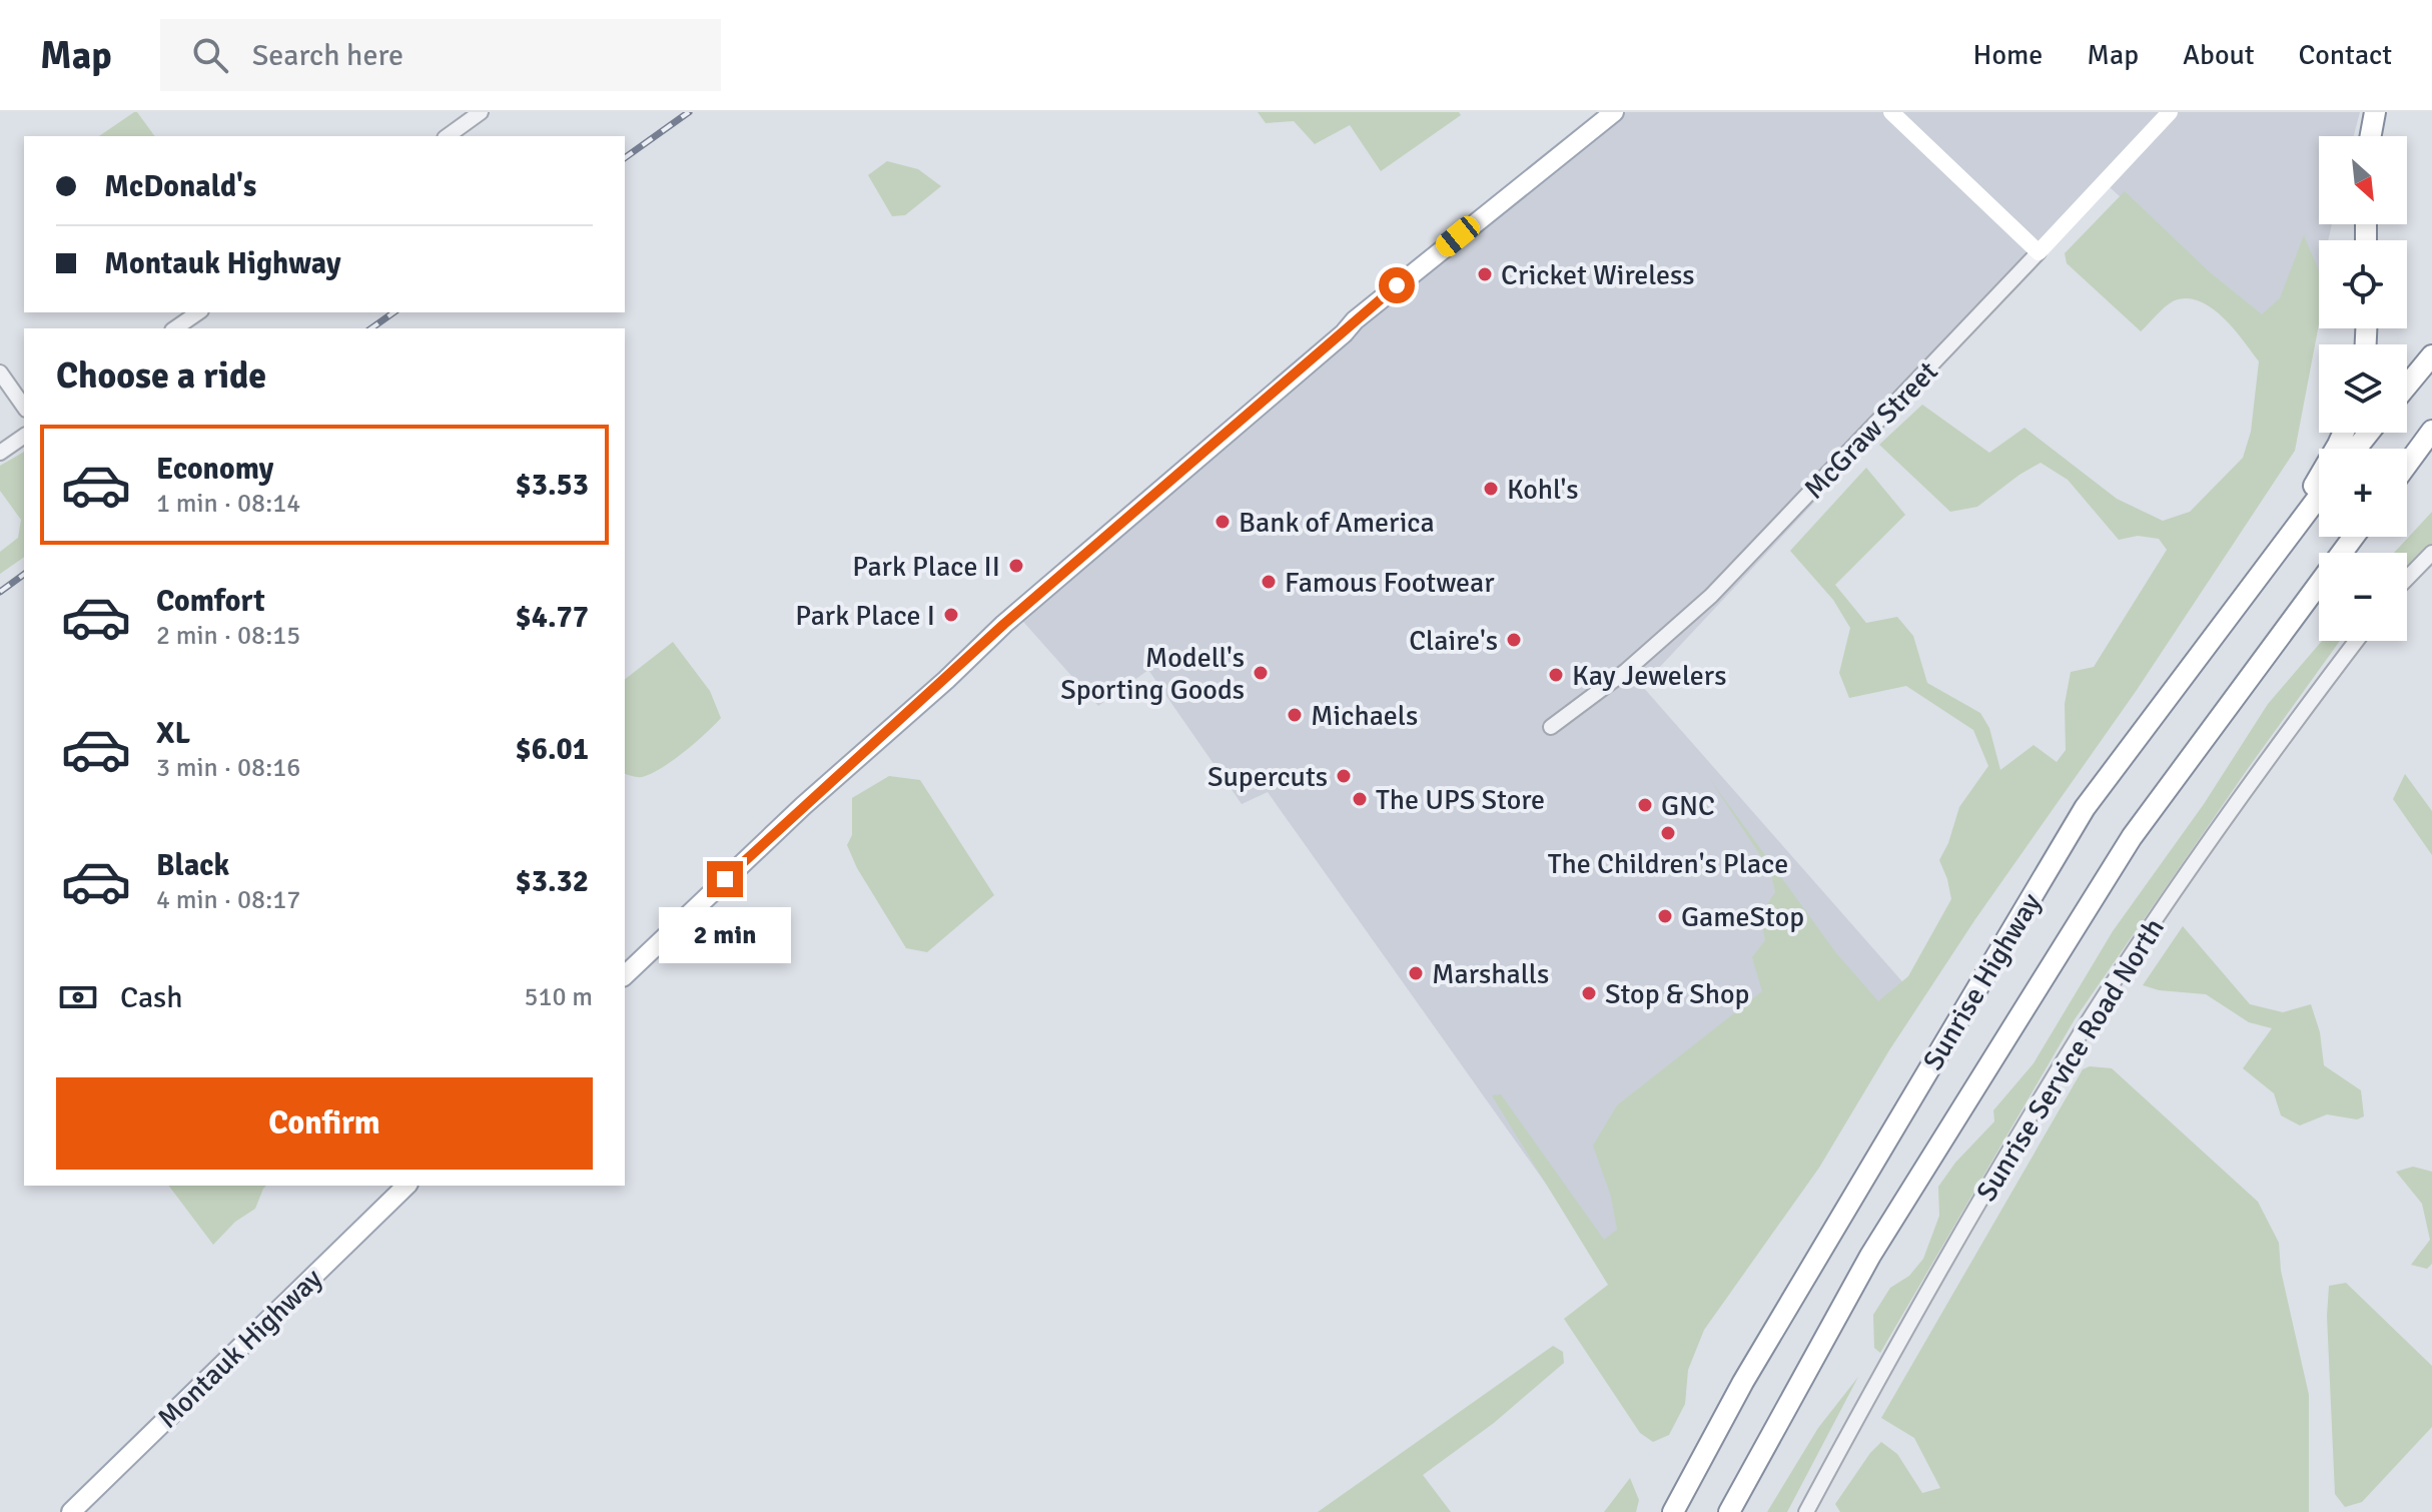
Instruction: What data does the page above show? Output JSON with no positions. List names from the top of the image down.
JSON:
{
  "streets": {
    "highway": ["Sunrise Highway"],
    "main road": ["McGraw Street", "Montauk Highway"],
    "street": ["Sunrise Service Road North"]
  },
  "places": [
    "Cricket Wireless",
    "Kohl's",
    "Bank of America",
    "Park Place II",
    "Famous Footwear",
    "Park Place I",
    "Claire's",
    "Modell's Sporting Goods",
    "Kay Jewelers",
    "Michaels",
    "Supercuts",
    "The UPS Store",
    "GNC",
    "The Children's Place",
    "GameStop",
    "Marshalls",
    "Stop & Shop"
  ],
  "north": "bottom right",
  "page": {
    "header": "Map",
    "search": "Search here",
    "nav": [
      "Home",
      "Map",
      "About",
      "Contact"
    ],
    "map_buttons": ["+", "−"],
    "banner": ["McDonald's", "Montauk Highway"],
    "heading": "Choose a ride",
    "list": [
      {
        "name": "Economy",
        "note": "1 min · 08:14",
        "value": "$3.53"
      },
      {
        "name": "Comfort",
        "note": "2 min · 08:15",
        "value": "$4.77"
      },
      {
        "name": "XL",
        "note": "3 min · 08:16",
        "value": "$6.01"
      },
      {
        "name": "Black",
        "note": "4 min · 08:17",
        "value": "$3.32"
      }
    ],
    "bubble": "2 min",
    "pay": ["Cash", "510 m"],
    "buttons": "Confirm"
  }
}
